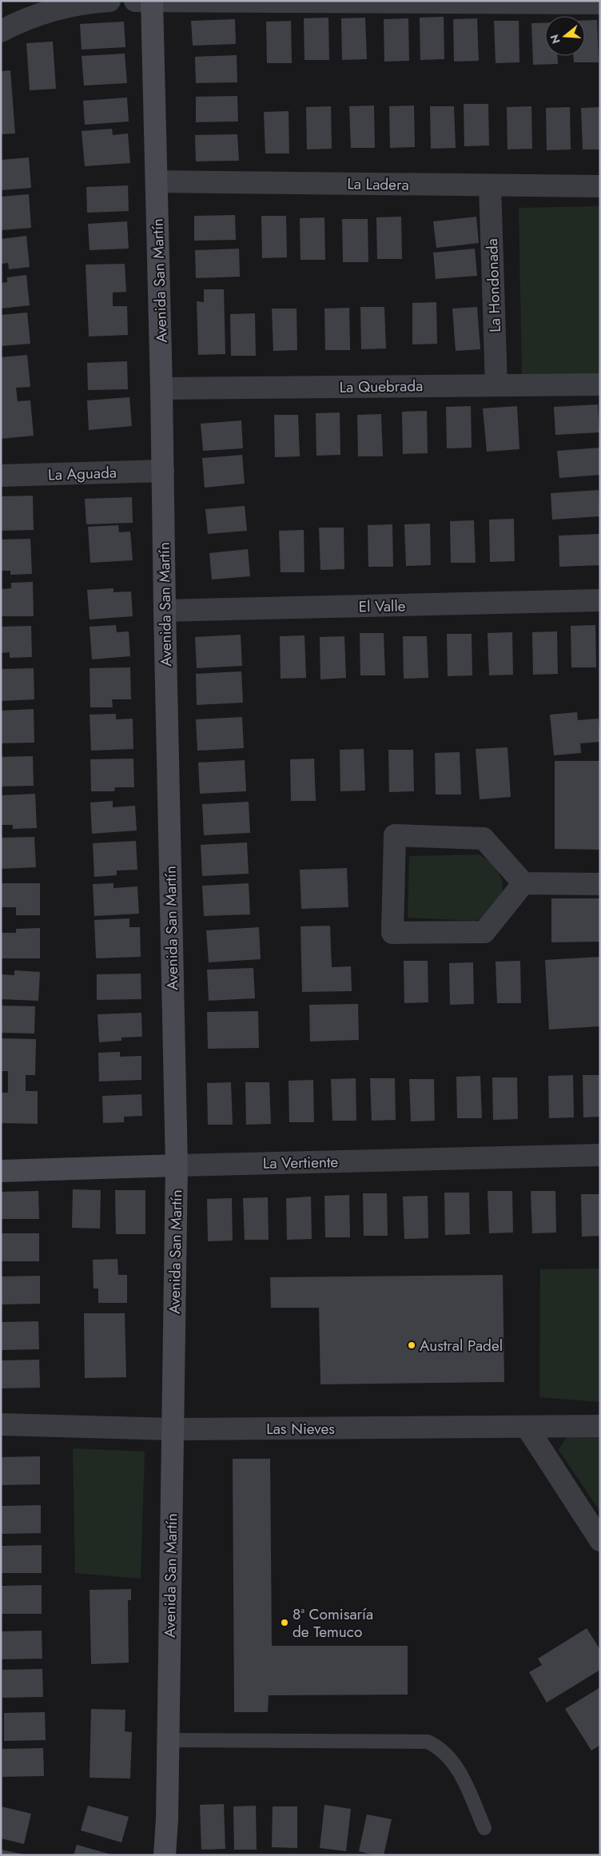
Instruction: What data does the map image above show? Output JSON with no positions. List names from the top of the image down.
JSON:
{
  "streets": {
    "street": [
      "La Ladera",
      "Avenida San Martín",
      "La Hondonada",
      "La Quebrada",
      "La Aguada",
      "El Valle",
      "La Vertiente",
      "Las Nieves"
    ]
  },
  "crossings": [
    ["La Ladera", "Avenida San Martín"],
    ["La Ladera", "La Hondonada"],
    ["Avenida San Martín", "La Quebrada"],
    ["Avenida San Martín", "La Aguada"],
    ["Avenida San Martín", "El Valle"],
    ["Avenida San Martín", "La Vertiente"],
    ["Avenida San Martín", "Las Nieves"],
    ["La Hondonada", "La Quebrada"]
  ],
  "places": ["Austral Padel", "8ª Comisaría de Temuco"],
  "north": "left"
}
